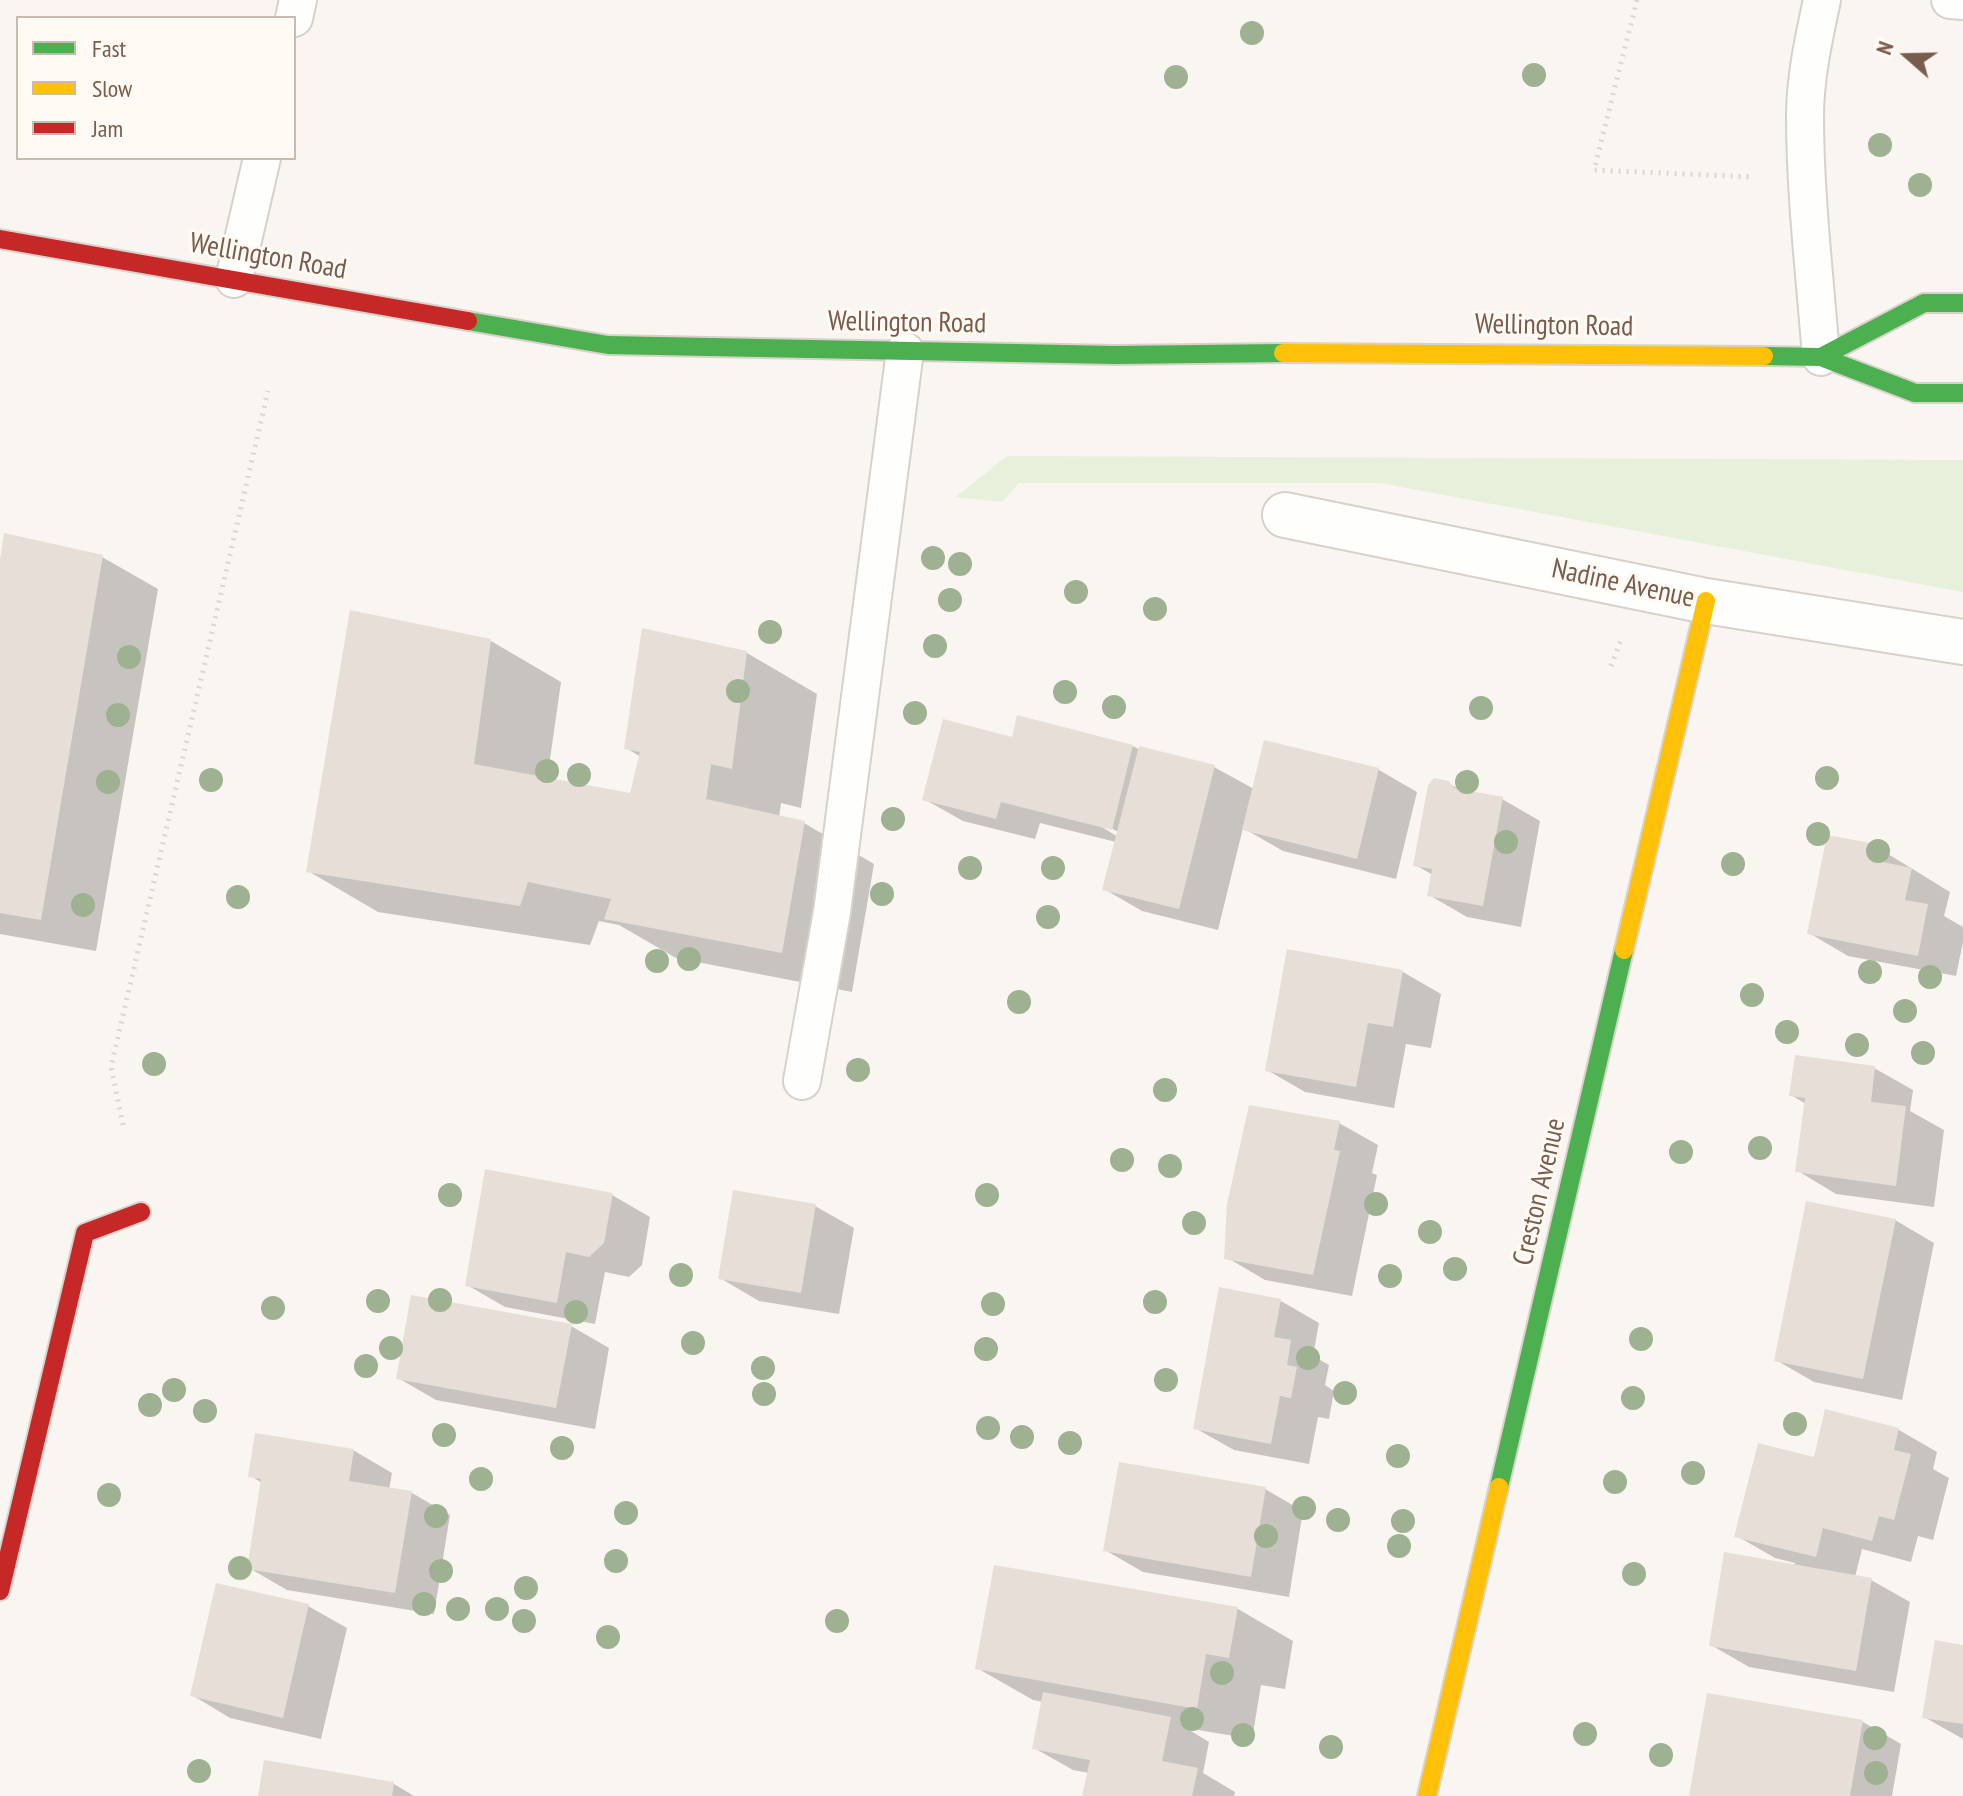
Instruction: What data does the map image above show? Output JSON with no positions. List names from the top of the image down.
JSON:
{
  "streets": {
    "main road": ["Wellington Road", "Creston Avenue"],
    "street": ["Nadine Avenue"]
  },
  "crossings": [
    ["Nadine Avenue", "Creston Avenue"]
  ],
  "legend": ["Fast", "Slow", "Jam"],
  "north": "left"
}
